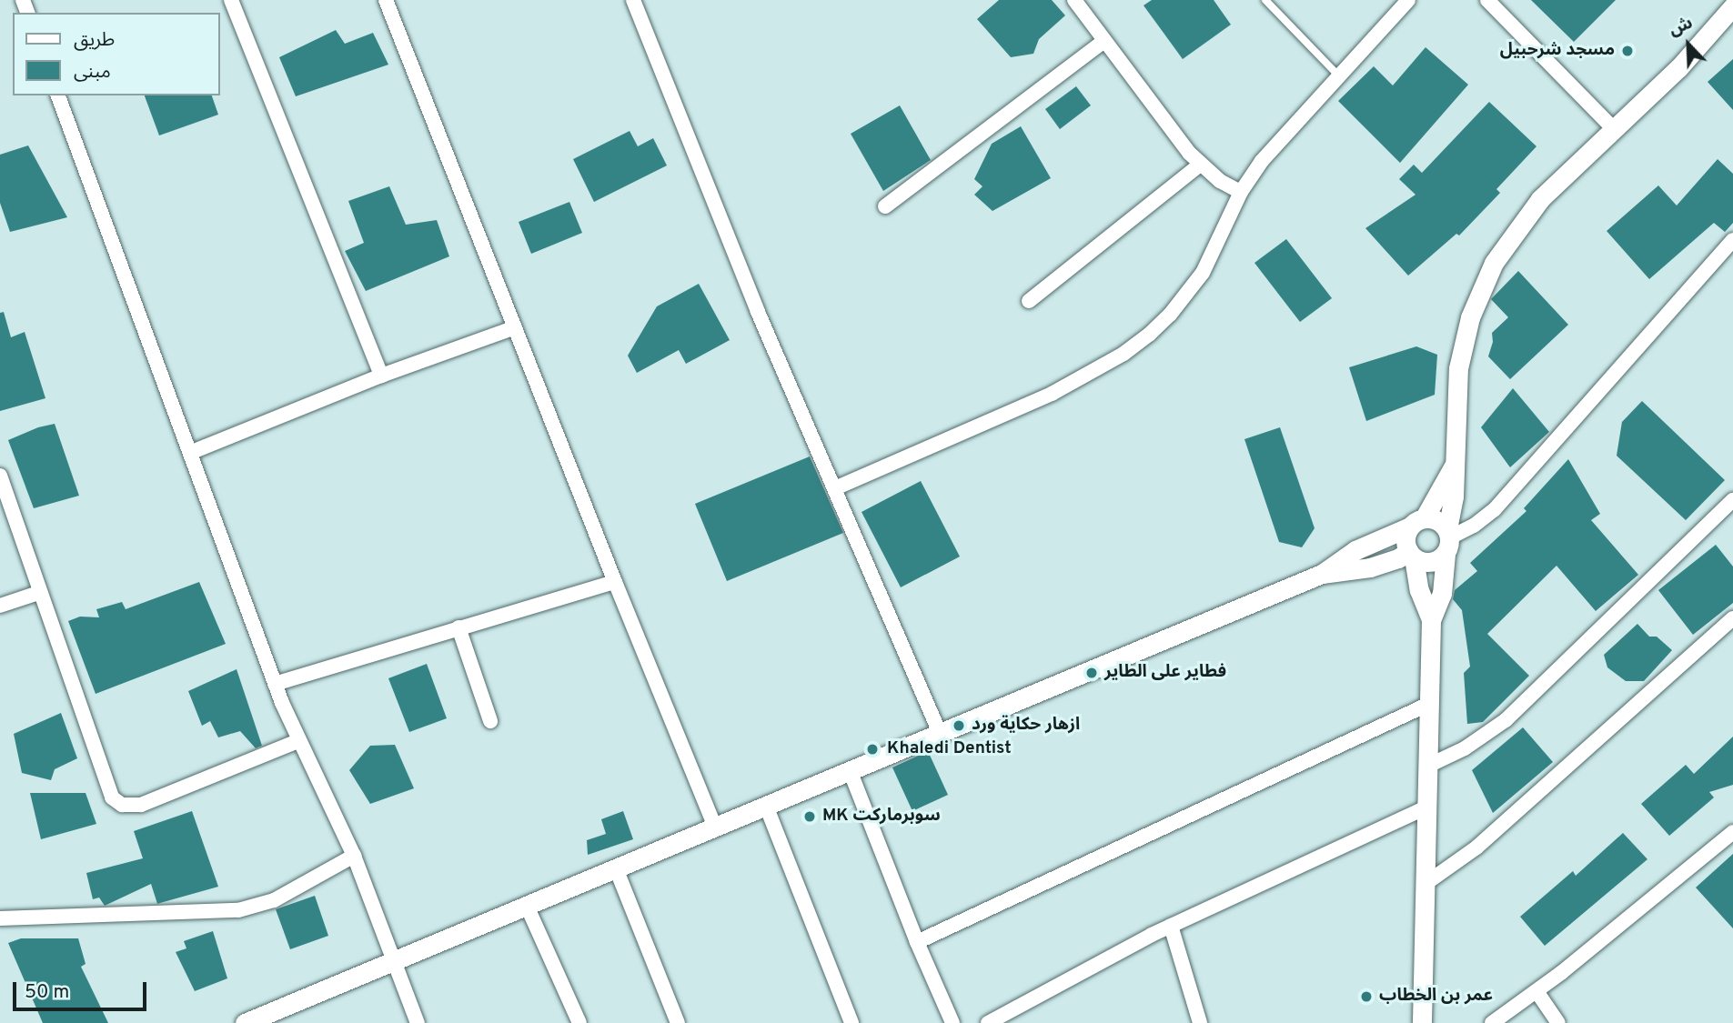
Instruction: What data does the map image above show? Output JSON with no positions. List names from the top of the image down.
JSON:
{
  "places": [
    "مسجد شرحبيل",
    "فطاير على الطاير",
    "ازهار حكاية ورد",
    "Khaledi Dentist",
    "MK سوبرماركت",
    "عمر بن الخطاب"
  ],
  "legend": ["طريق", "مبنى"],
  "scale_bar": "50 m",
  "north": "top left"
}
